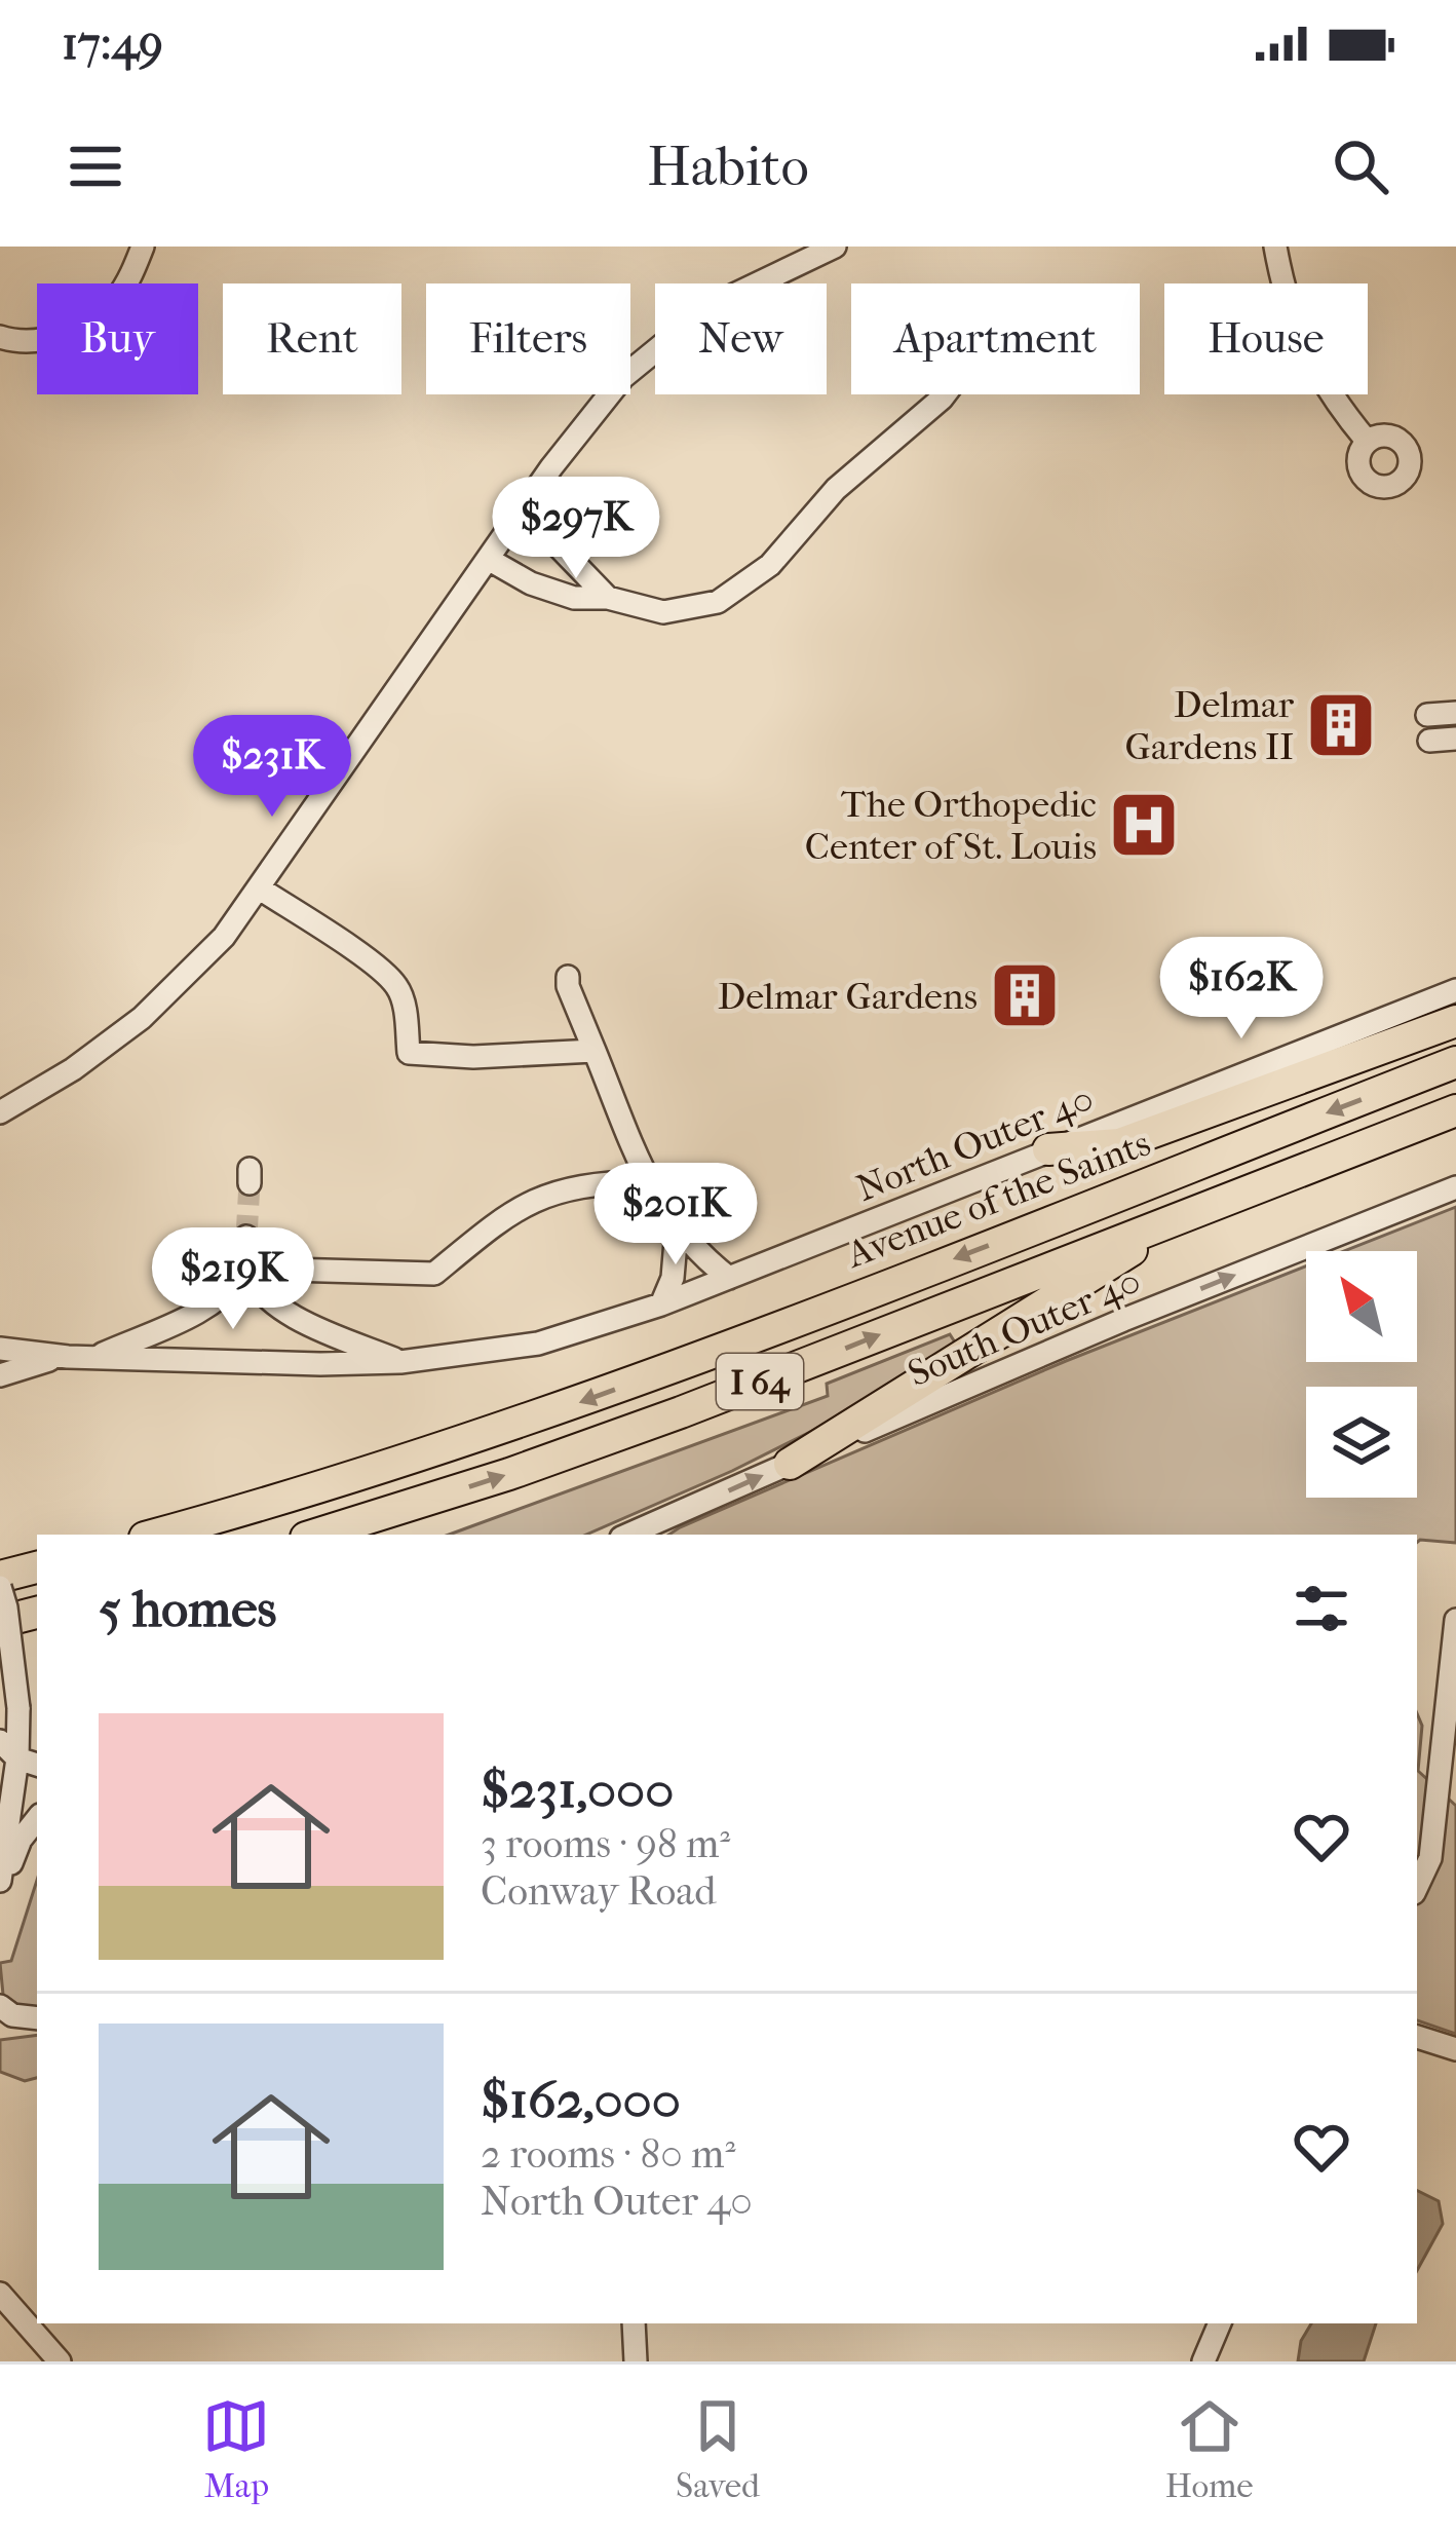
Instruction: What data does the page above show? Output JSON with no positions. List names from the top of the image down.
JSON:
{
  "streets": {
    "highway": ["Avenue of the Saints", "I 64"],
    "street": ["North Outer 40", "South Outer 40"]
  },
  "one_way": ["South Outer 40"],
  "places": {
    "building": ["Delmar Gardens II", "Delmar Gardens"],
    "hospital": ["The Orthopedic Center of St. Louis"]
  },
  "north": "top left",
  "page": {
    "status": "17:49",
    "header": "Habito",
    "chip": [
      "Buy",
      "Rent",
      "Filters",
      "New",
      "Apartment",
      "House"
    ],
    "price": [
      "$297K",
      "$231K",
      "$162K",
      "$201K",
      "$219K"
    ],
    "heading": "5 homes",
    "list": [
      {
        "name": "$231,000",
        "note": "3 rooms · 98 m² · Conway Road"
      },
      {
        "name": "$162,000",
        "note": "2 rooms · 80 m² · North Outer 40"
      }
    ],
    "tabs": ["Map", "Saved", "Home"]
  }
}
